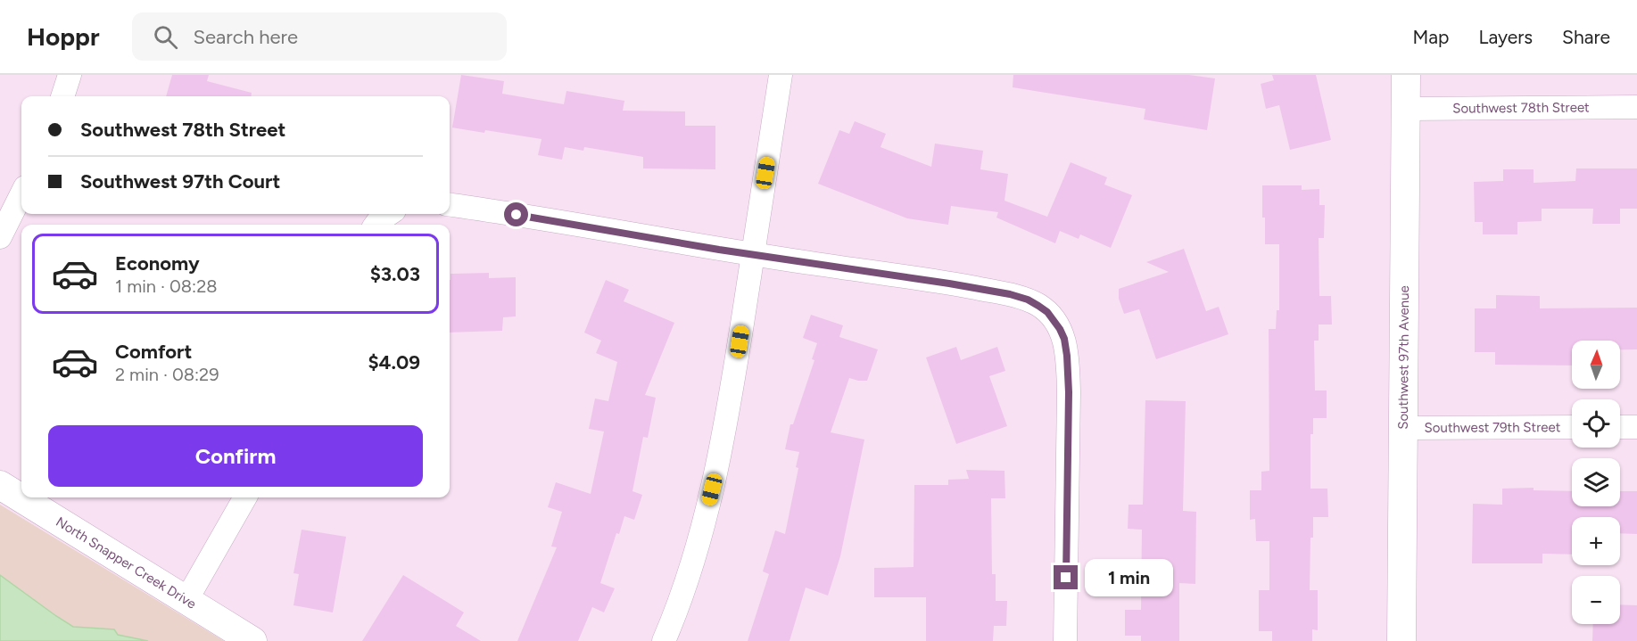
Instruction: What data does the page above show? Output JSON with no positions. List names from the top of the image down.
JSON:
{
  "streets": {
    "street": [
      "Southwest 78th Street",
      "Southwest 97th Avenue",
      "Southwest 79th Street",
      "North Snapper Creek Drive"
    ]
  },
  "crossings": [
    ["Southwest 78th Street", "Southwest 97th Avenue"],
    ["Southwest 97th Avenue", "Southwest 79th Street"]
  ],
  "north": "top",
  "page": {
    "header": "Hoppr",
    "search": "Search here",
    "nav": ["Map", "Layers", "Share"],
    "banner": ["Southwest 78th Street", "Southwest 97th Court"],
    "list": [
      {
        "name": "Economy",
        "note": "1 min · 08:28",
        "value": "$3.03"
      },
      {
        "name": "Comfort",
        "note": "2 min · 08:29",
        "value": "$4.09"
      }
    ],
    "map_buttons": ["+", "−"],
    "buttons": "Confirm",
    "bubble": "1 min"
  }
}
